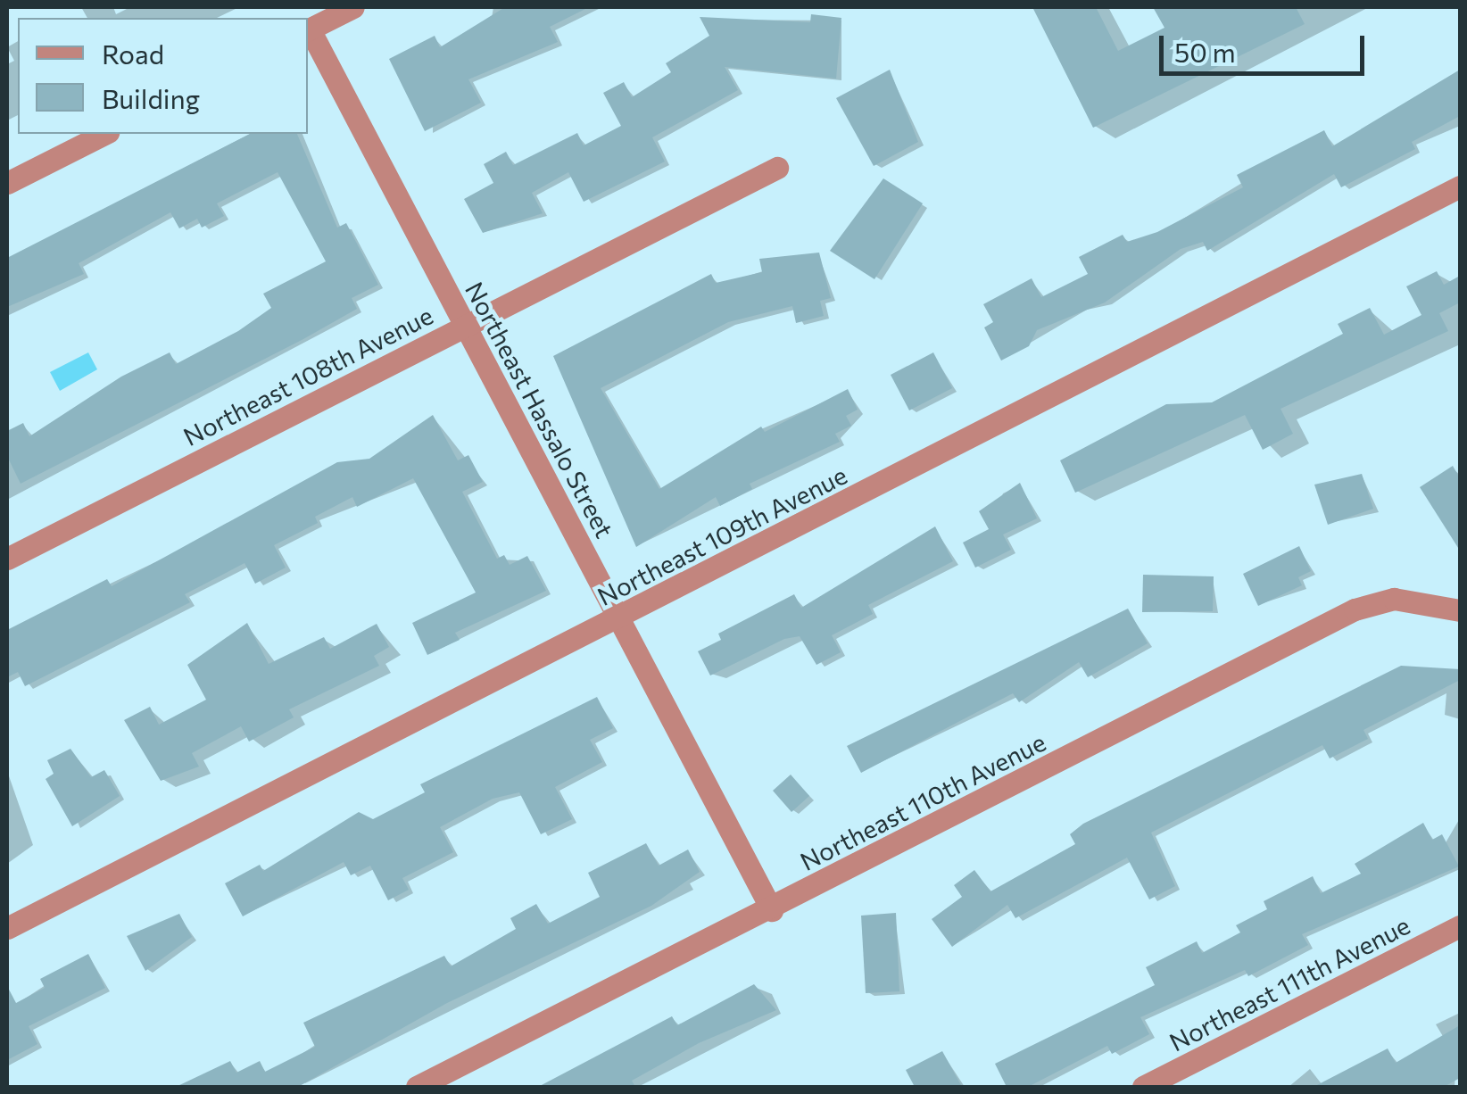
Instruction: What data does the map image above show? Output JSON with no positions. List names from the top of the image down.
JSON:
{
  "streets": {
    "street": [
      "Northeast 108th Avenue",
      "Northeast Hassalo Street",
      "Northeast 109th Avenue",
      "Northeast 110th Avenue",
      "Northeast 111th Avenue"
    ]
  },
  "crossings": [
    ["Northeast 108th Avenue", "Northeast Hassalo Street"],
    ["Northeast Hassalo Street", "Northeast 109th Avenue"],
    ["Northeast Hassalo Street", "Northeast 110th Avenue"]
  ],
  "legend": ["Road", "Building"],
  "scale_bar": "50 m"
}
